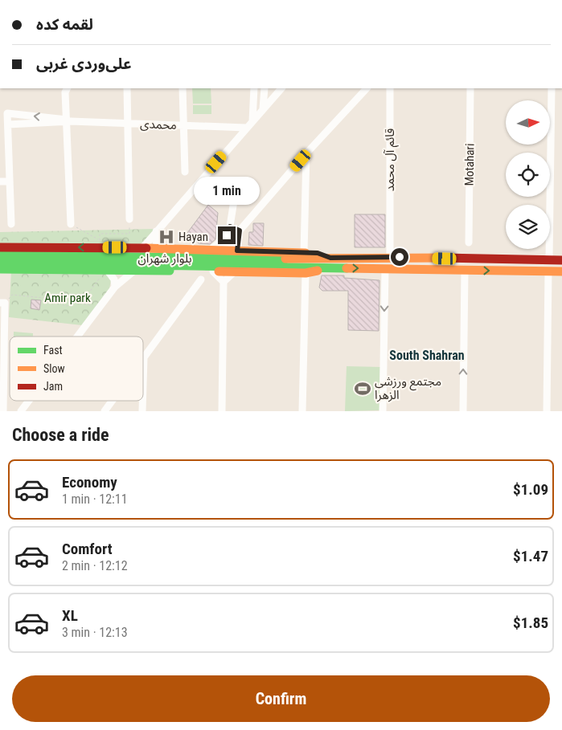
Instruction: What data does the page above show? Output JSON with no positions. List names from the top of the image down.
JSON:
{
  "streets": {
    "main road": ["بلوار شهران"],
    "street": ["محمدی", "قائم آل محمد", "Motahari"]
  },
  "districts": ["South Shahran"],
  "parks": ["Amir park"],
  "places": {
    "hospital": ["Hayan"],
    "sports": ["مجتمع ورزشی الزهرا"]
  },
  "legend": ["Fast", "Slow", "Jam"],
  "north": "right",
  "page": {
    "banner": ["لقمه کده", "علی‌وردی غربی"],
    "bubble": "1 min",
    "heading": "Choose a ride",
    "list": [
      {
        "name": "Economy",
        "note": "1 min · 12:11",
        "value": "$1.09"
      },
      {
        "name": "Comfort",
        "note": "2 min · 12:12",
        "value": "$1.47"
      },
      {
        "name": "XL",
        "note": "3 min · 12:13",
        "value": "$1.85"
      }
    ],
    "buttons": "Confirm"
  }
}
